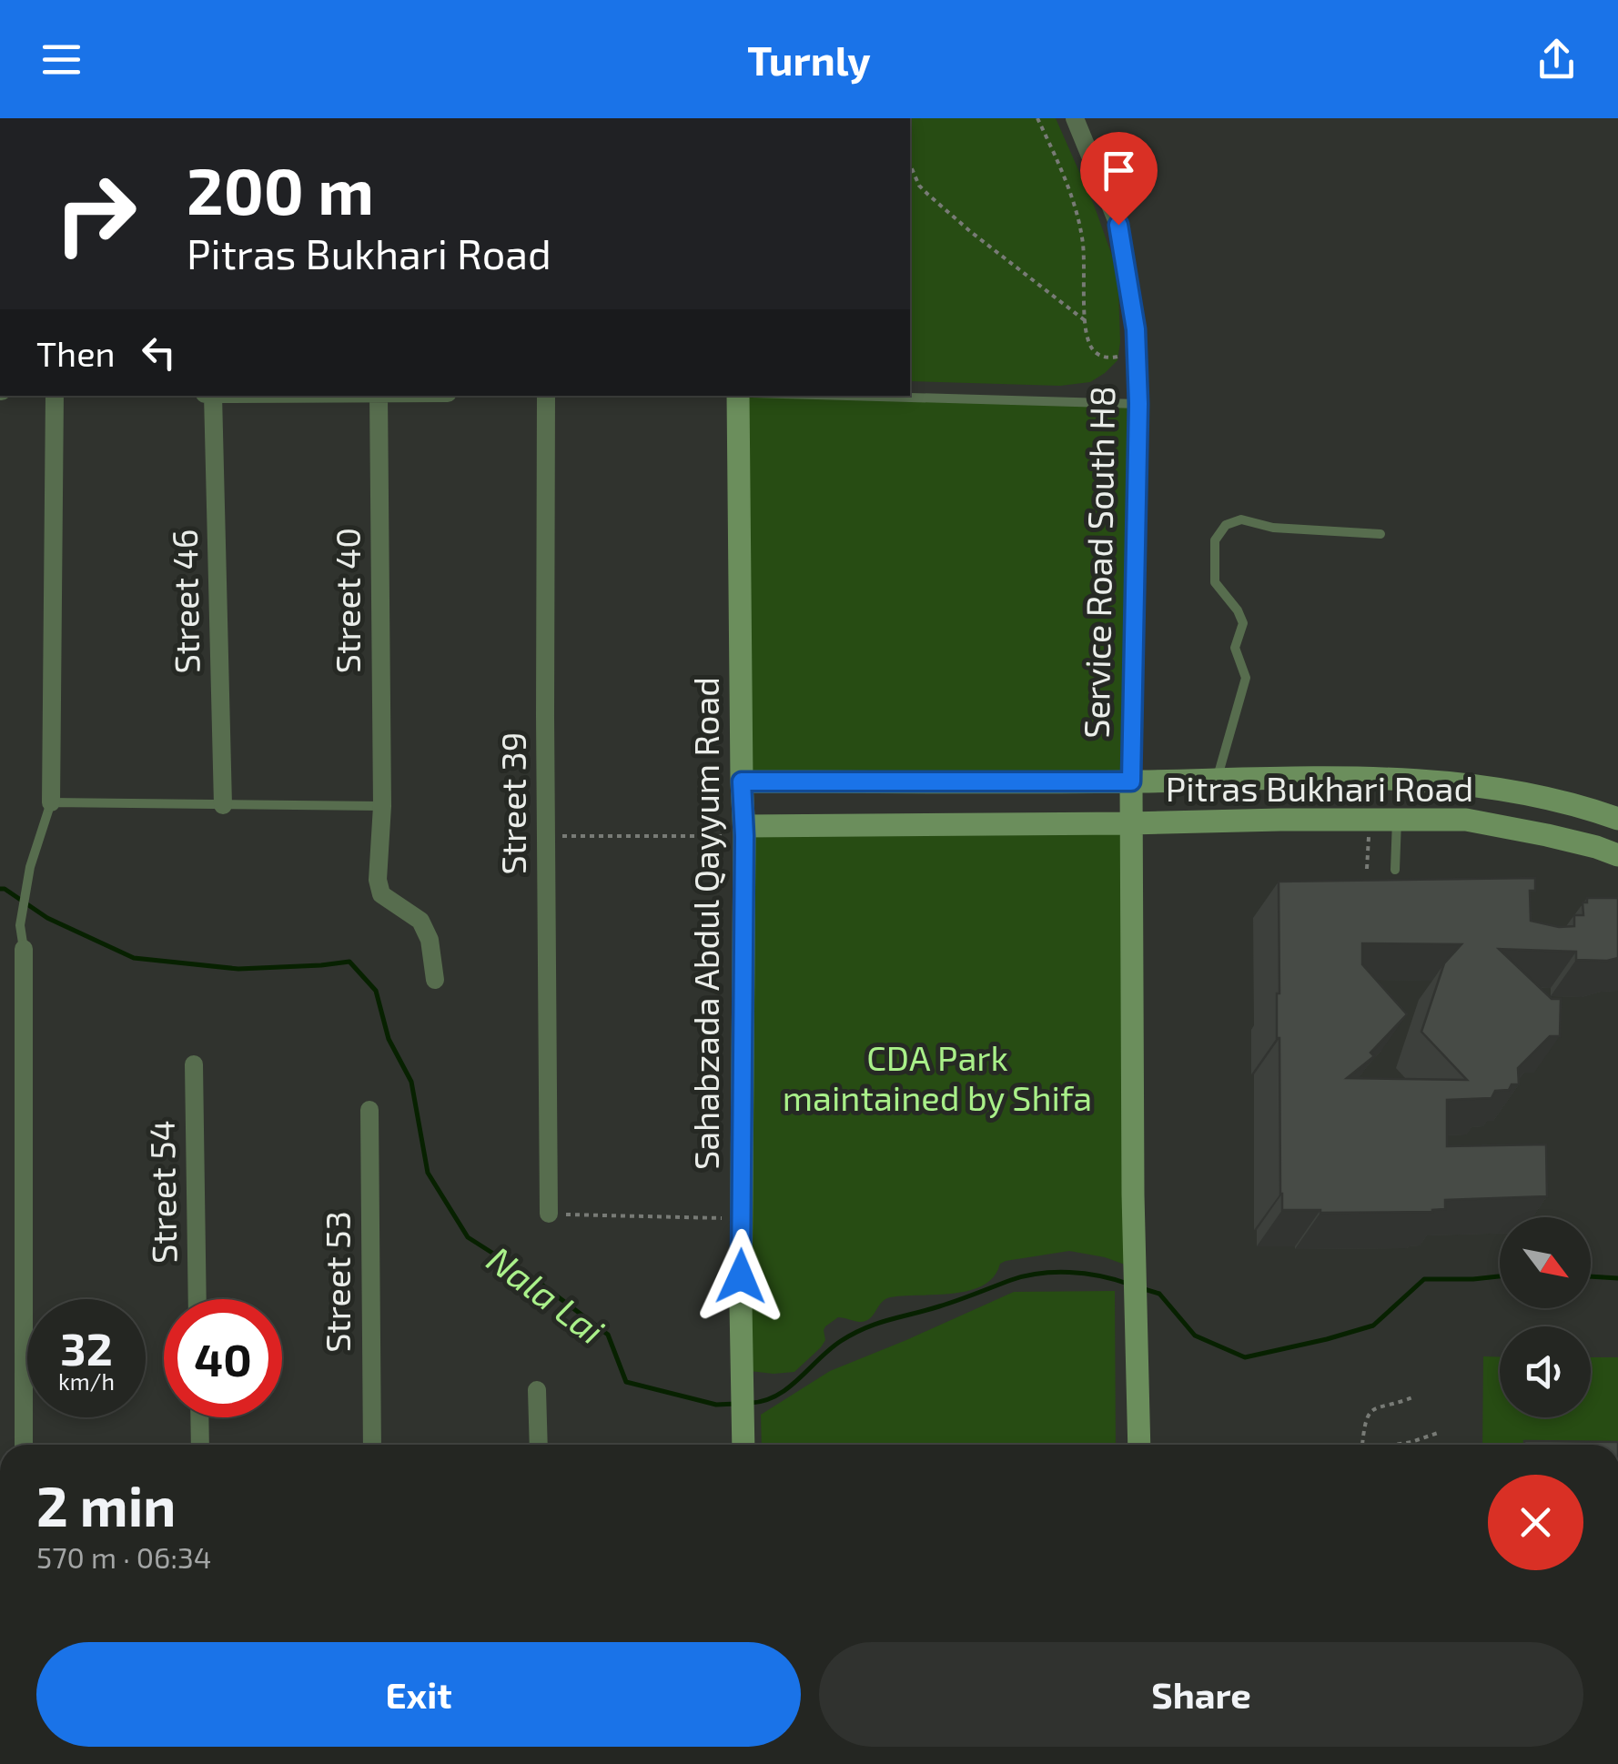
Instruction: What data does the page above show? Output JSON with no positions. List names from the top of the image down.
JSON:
{
  "streets": {
    "street": [
      "Service Road South H8",
      "Street 40",
      "Street 46",
      "Pitras Bukhari Road",
      "Street 39",
      "Sahabzada Abdul Qayyum Road",
      "Street 54",
      "Street 53"
    ]
  },
  "crossings": [
    ["Service Road South H8", "Pitras Bukhari Road"],
    ["Pitras Bukhari Road", "Sahabzada Abdul Qayyum Road"]
  ],
  "water": ["Nala Lai"],
  "parks": ["CDA Park maintained by Shifa"],
  "north": "bottom right",
  "page": {
    "header": "Turnly",
    "turn": ["200 m", "Pitras Bukhari Road"],
    "then": "Then",
    "speed": "32 km/h",
    "limit": "40",
    "heading": ["2 min", "570 m · 06:34"],
    "buttons": ["Exit", "Share"]
  }
}
